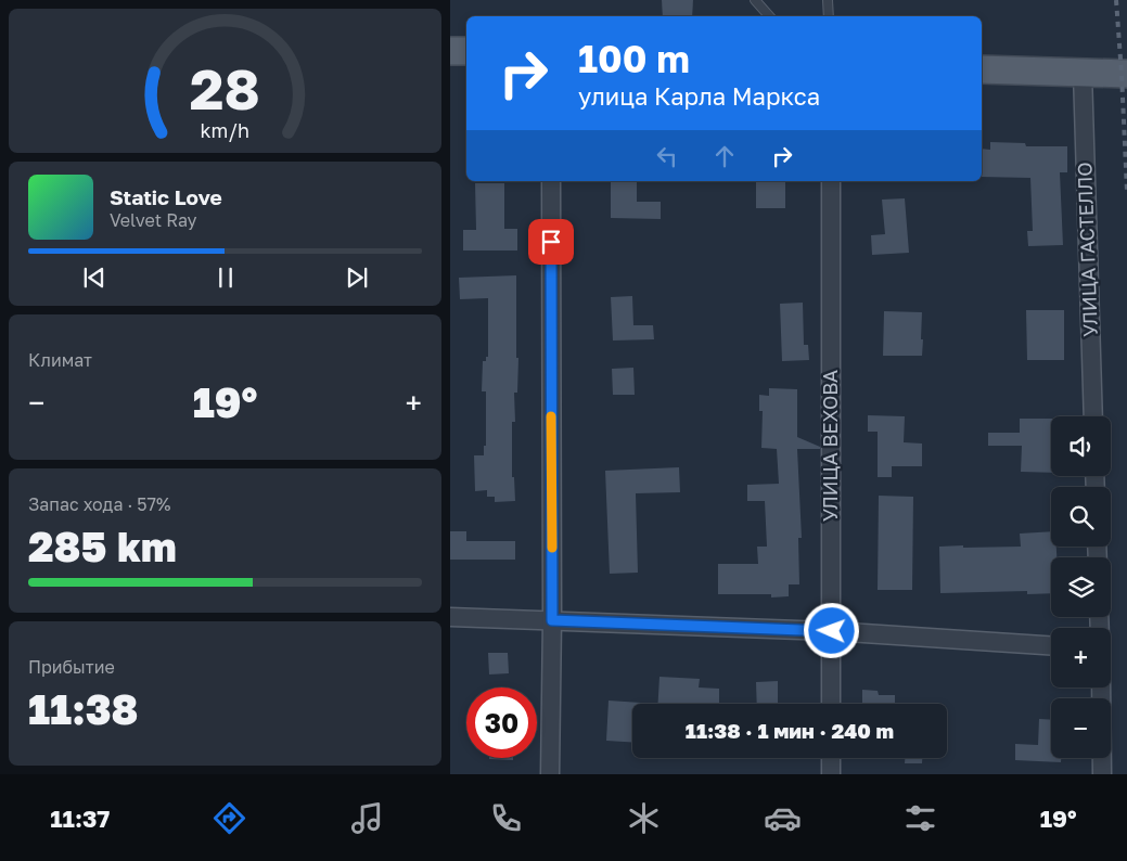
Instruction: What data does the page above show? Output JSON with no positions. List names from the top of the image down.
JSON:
{
  "streets": {
    "street": ["УЛИЦА ГАСТЕЛЛО", "УЛИЦА ВЕХОВА"]
  },
  "page": {
    "turn": ["100 m", "улица Карла Маркса"],
    "song": ["Static Love", "Velvet Ray"],
    "tile": [
      "Климат",
      ["Запас хода · 57%", "285 km"],
      ["Прибытие", "11:38"]
    ],
    "heat": ["−", "19°", "+"],
    "map_buttons": ["+", "−"],
    "limit": "30",
    "trip": "11:38 · 1 мин · 240 m",
    "tabs": ["11:37", "19°"],
    "gauge": ["28", "km/h"]
  }
}
